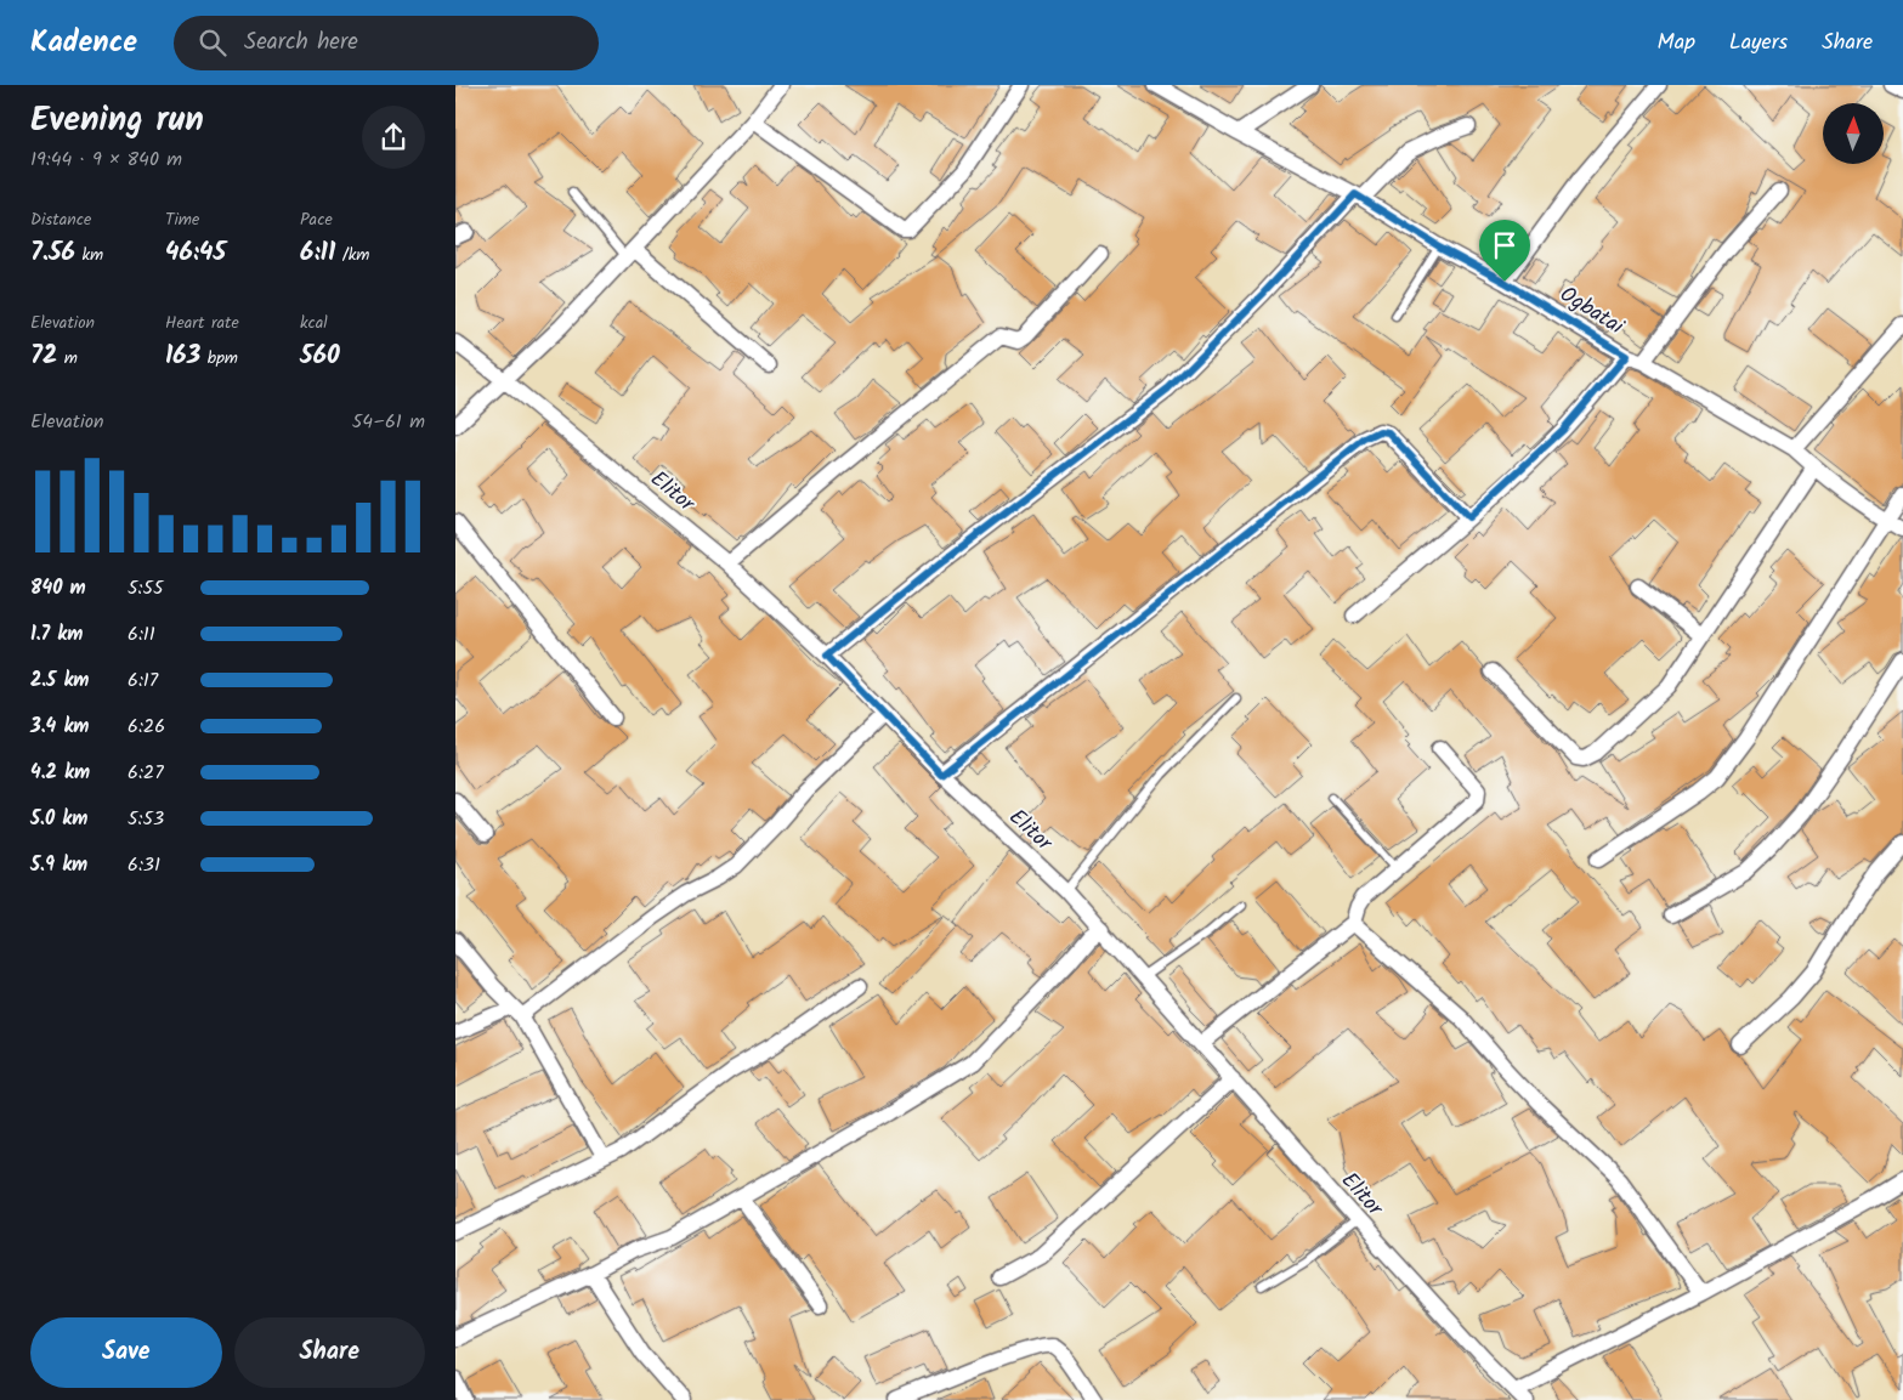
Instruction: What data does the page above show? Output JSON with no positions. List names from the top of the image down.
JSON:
{
  "streets": {
    "street": ["Ogbatai", "Elitor"]
  },
  "north": "top",
  "page": {
    "header": "Kadence",
    "search": "Search here",
    "nav": ["Map", "Layers", "Share"],
    "heading": ["Evening run", "19:44 · 9 × 840 m"],
    "stats": [
      ["Distance", "7.56 km"],
      ["Time", "46:45"],
      ["Pace", "6:11 /km"],
      ["Elevation", "72 m"],
      ["Heart rate", "163 bpm"],
      ["kcal", "560"]
    ],
    "chart": ["Elevation", "54–61 m"],
    "list": [
      {
        "name": "840 m",
        "note": "5:55"
      },
      {
        "name": "1.7 km",
        "note": "6:11"
      },
      {
        "name": "2.5 km",
        "note": "6:17"
      },
      {
        "name": "3.4 km",
        "note": "6:26"
      },
      {
        "name": "4.2 km",
        "note": "6:27"
      },
      {
        "name": "5.0 km",
        "note": "5:53"
      },
      {
        "name": "5.9 km",
        "note": "6:31"
      }
    ],
    "buttons": ["Save", "Share"]
  }
}
